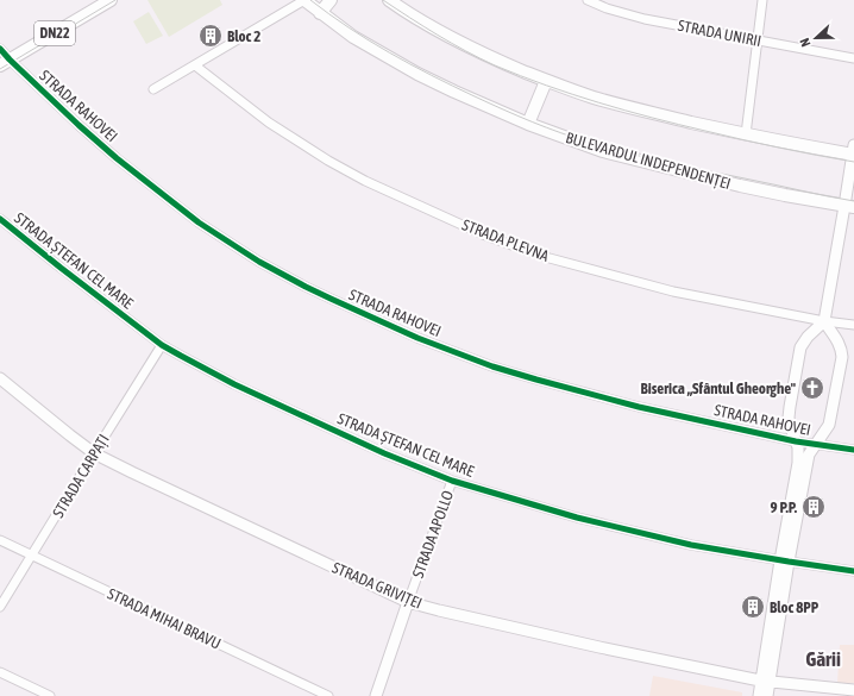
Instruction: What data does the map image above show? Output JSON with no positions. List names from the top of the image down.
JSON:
{
  "streets": {
    "main road": ["DN22", "BULEVARDUL INDEPENDENȚEI"],
    "street": [
      "STRADA UNIRII",
      "STRADA RAHOVEI",
      "STRADA PLEVNA",
      "STRADA ȘTEFAN CEL MARE",
      "STRADA CARPAȚI",
      "STRADA APOLLO",
      "STRADA GRIVIȚEI",
      "STRADA MIHAI BRAVU"
    ]
  },
  "crossings": [
    ["DN22", "STRADA RAHOVEI"],
    ["STRADA ȘTEFAN CEL MARE", "STRADA CARPAȚI"],
    ["STRADA ȘTEFAN CEL MARE", "STRADA APOLLO"],
    ["STRADA CARPAȚI", "STRADA GRIVIȚEI"],
    ["STRADA CARPAȚI", "STRADA MIHAI BRAVU"],
    ["STRADA APOLLO", "STRADA GRIVIȚEI"]
  ],
  "districts": ["Gării"],
  "places": {
    "building": ["Bloc 2", "9 P.P.", "Bloc 8PP"],
    "church": ["Biserica „Sfântul Gheorghe\""]
  },
  "north": "left"
}
